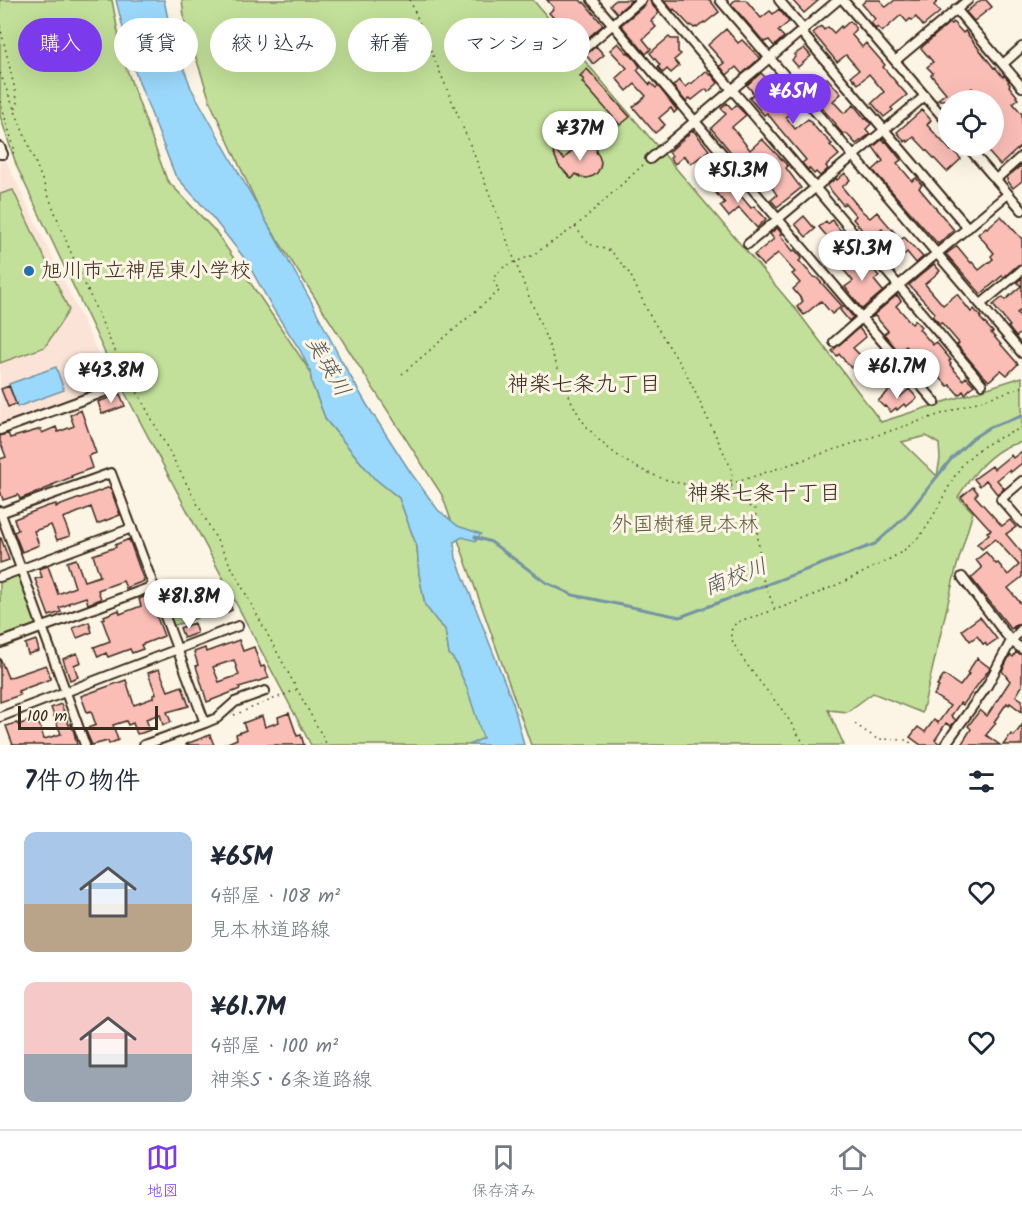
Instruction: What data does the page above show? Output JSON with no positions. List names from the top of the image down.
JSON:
{
  "districts": ["神楽七条九丁目", "神楽七条十丁目"],
  "water": ["美瑛川", "南校川"],
  "parks": ["外国樹種見本林"],
  "places": ["旭川市立神居東小学校"],
  "scale_bar": "100 m",
  "page": {
    "chip": [
      "購入",
      "賃貸",
      "絞り込み",
      "新着",
      "マンション"
    ],
    "price": [
      "¥65M",
      "¥37M",
      "¥51.3M",
      "¥51.3M",
      "¥61.7M",
      "¥43.8M",
      "¥81.8M"
    ],
    "scale": "100 m",
    "heading": "7件の物件",
    "list": [
      {
        "name": "¥65M",
        "note": "4部屋 · 108 m² · 見本林道路線"
      },
      {
        "name": "¥61.7M",
        "note": "4部屋 · 100 m² · 神楽5・6条道路線"
      }
    ],
    "tabs": ["地図", "保存済み", "ホーム"]
  }
}
